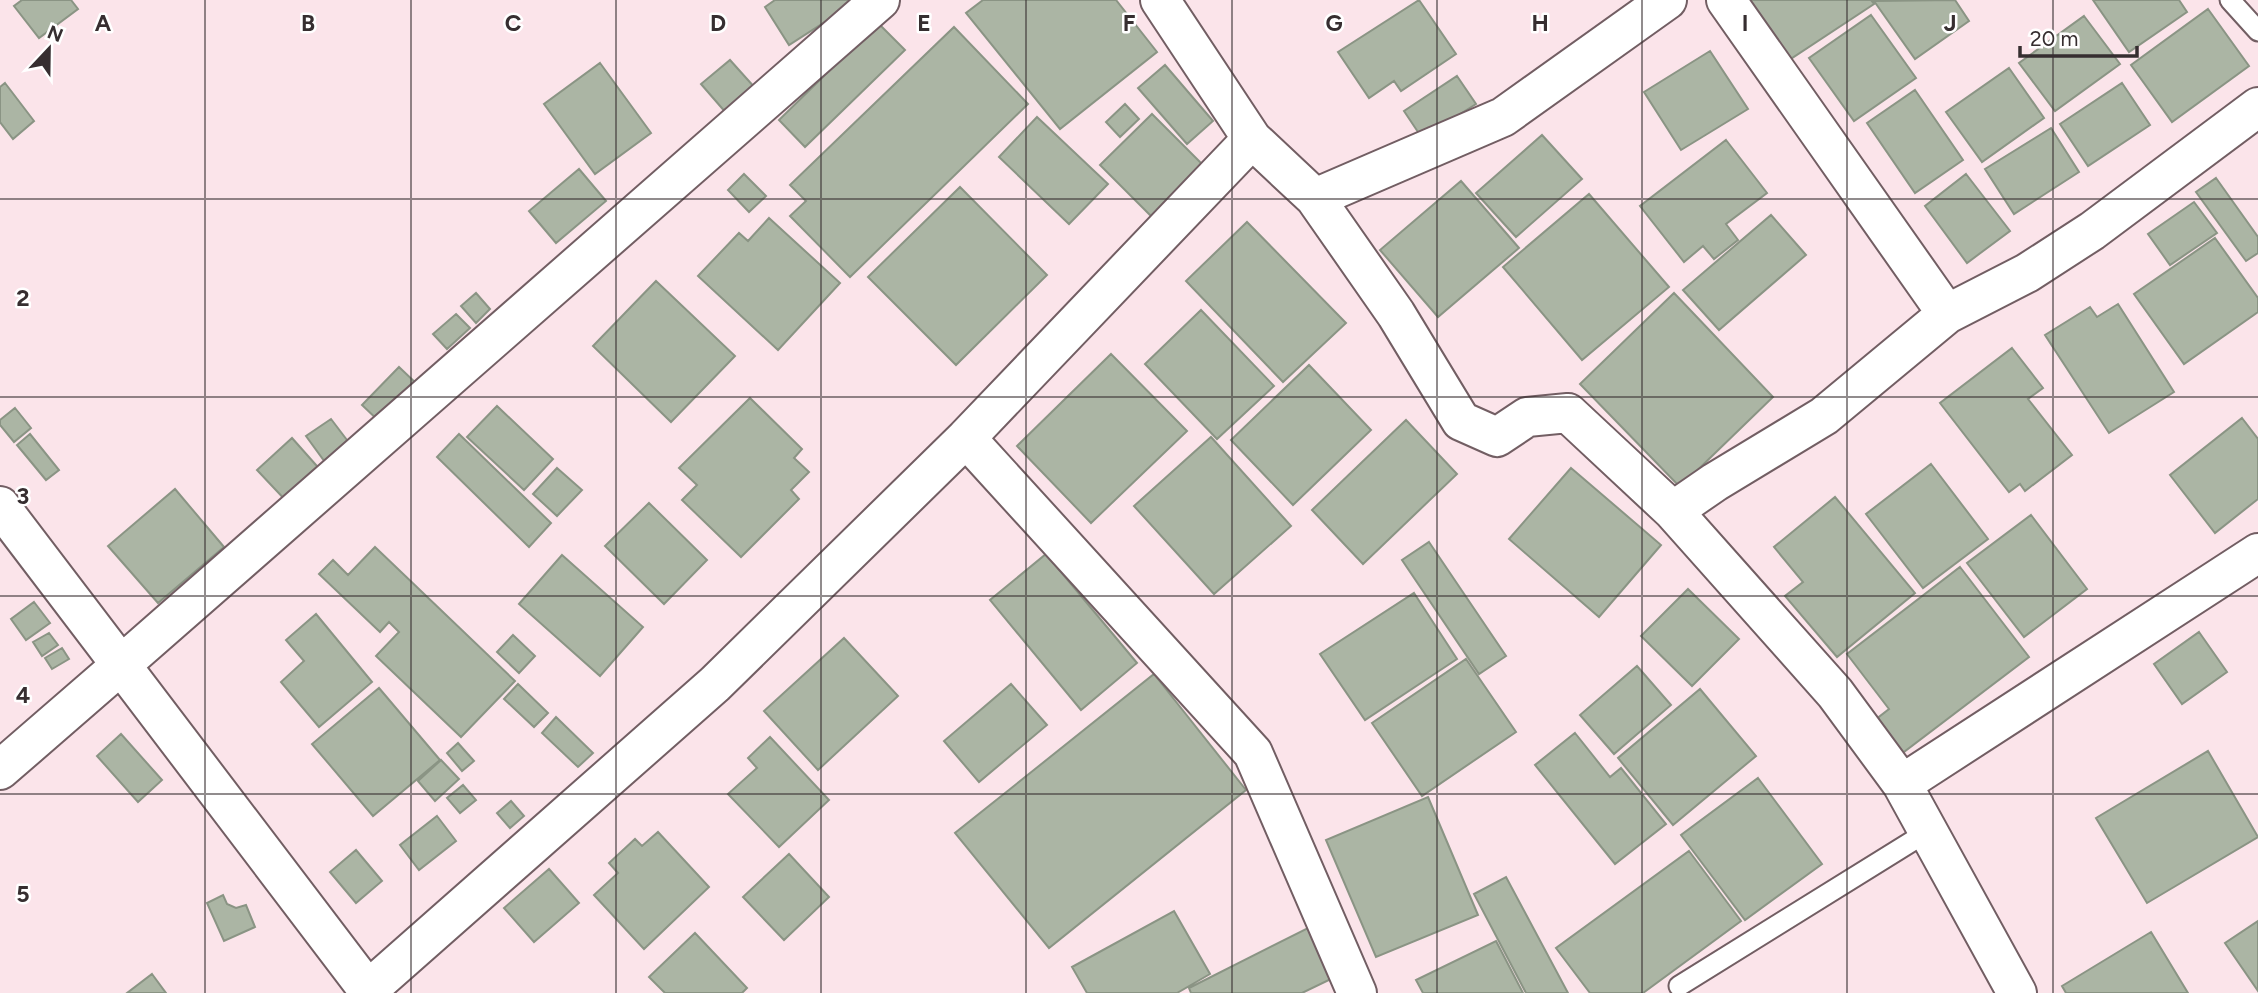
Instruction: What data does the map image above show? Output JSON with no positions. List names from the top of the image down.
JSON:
{
  "scale_bar": "20 m",
  "north": "top",
  "grid": {
    "columns": [
      "A",
      "B",
      "C",
      "D",
      "E",
      "F",
      "G",
      "H",
      "I",
      "J"
    ],
    "rows": [
      "2",
      "3",
      "4",
      "5"
    ]
  }
}
